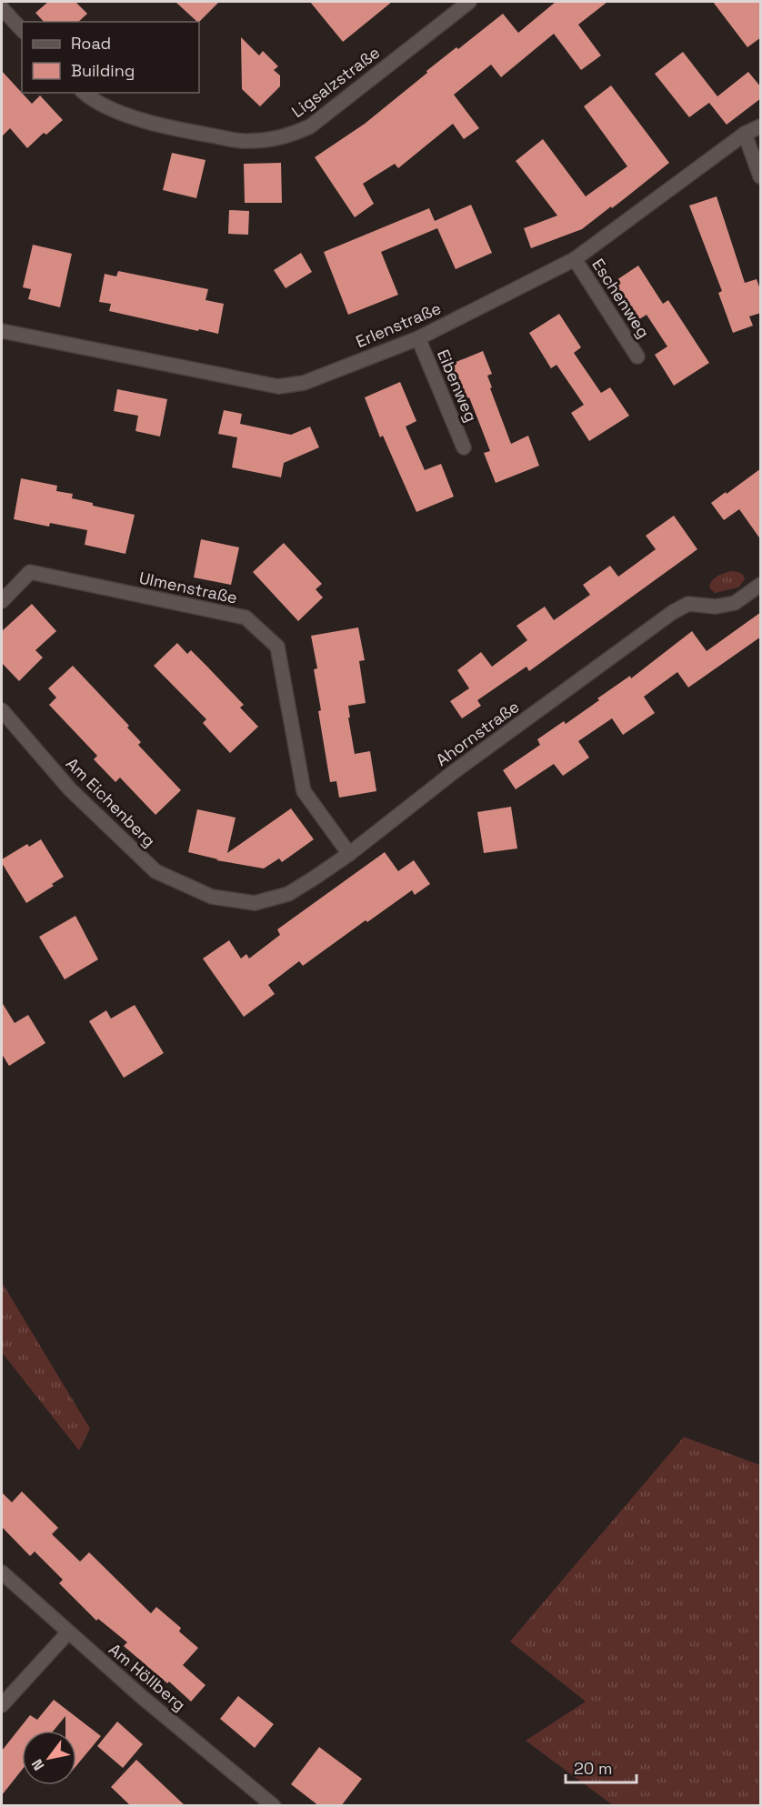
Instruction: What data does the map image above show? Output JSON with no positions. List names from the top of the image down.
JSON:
{
  "streets": {
    "street": [
      "Ligsalzstraße",
      "Eschenweg",
      "Erlenstraße",
      "Eibenweg",
      "Ulmenstraße",
      "Ahornstraße",
      "Am Eichenberg",
      "Am Höllberg"
    ]
  },
  "crossings": [
    ["Eschenweg", "Erlenstraße"],
    ["Erlenstraße", "Eibenweg"],
    ["Ulmenstraße", "Ahornstraße"],
    ["Ahornstraße", "Am Eichenberg"]
  ],
  "legend": ["Road", "Building"],
  "scale_bar": "20 m",
  "north": "bottom left"
}
